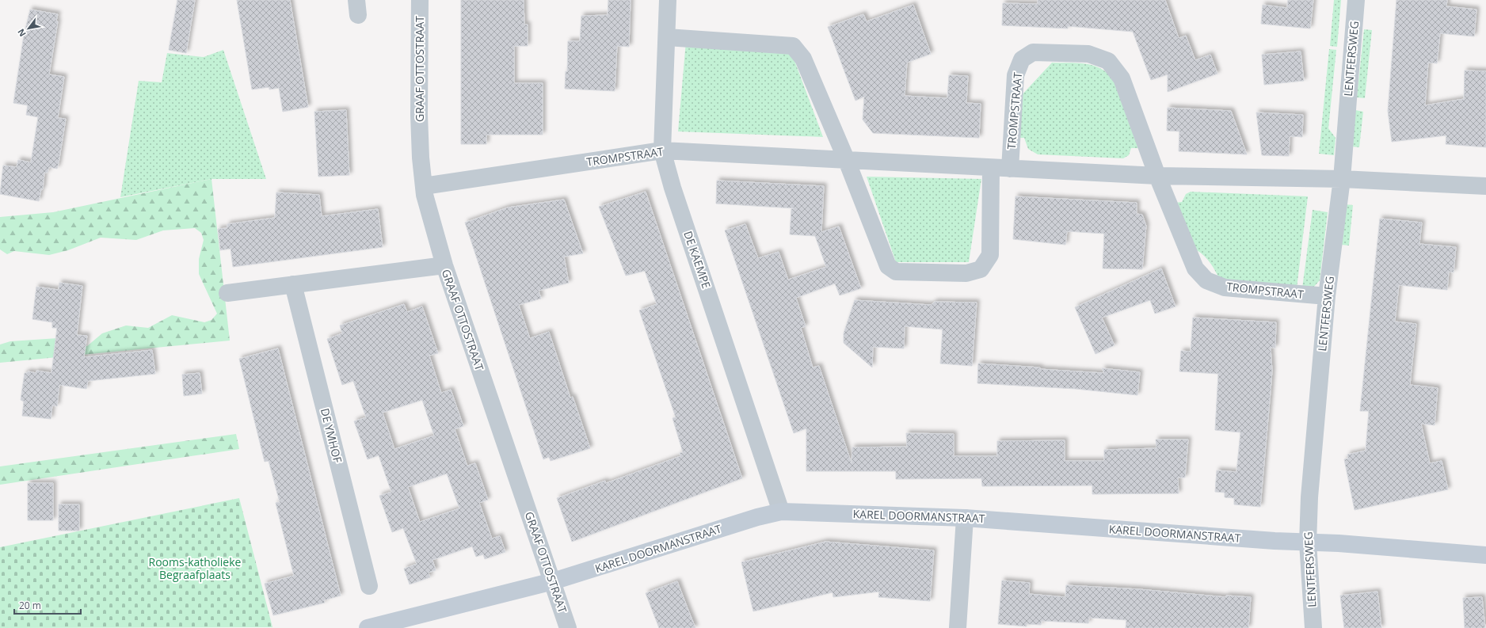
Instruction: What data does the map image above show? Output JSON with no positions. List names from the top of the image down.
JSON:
{
  "streets": {
    "main road": ["KAREL DOORMANSTRAAT"],
    "street": [
      "LENTFERSWEG",
      "GRAAF OTTOSTRAAT",
      "TROMPSTRAAT",
      "DE KAEMPE",
      "DE YMHOF"
    ]
  },
  "crossings": [
    ["LENTFERSWEG", "TROMPSTRAAT"],
    ["LENTFERSWEG", "KAREL DOORMANSTRAAT"],
    ["GRAAF OTTOSTRAAT", "TROMPSTRAAT"],
    ["GRAAF OTTOSTRAAT", "KAREL DOORMANSTRAAT"],
    ["TROMPSTRAAT", "DE KAEMPE"],
    ["DE KAEMPE", "KAREL DOORMANSTRAAT"]
  ],
  "parks": ["Rooms-katholieke Begraafplaats"],
  "scale_bar": "20 m",
  "north": "bottom left"
}
